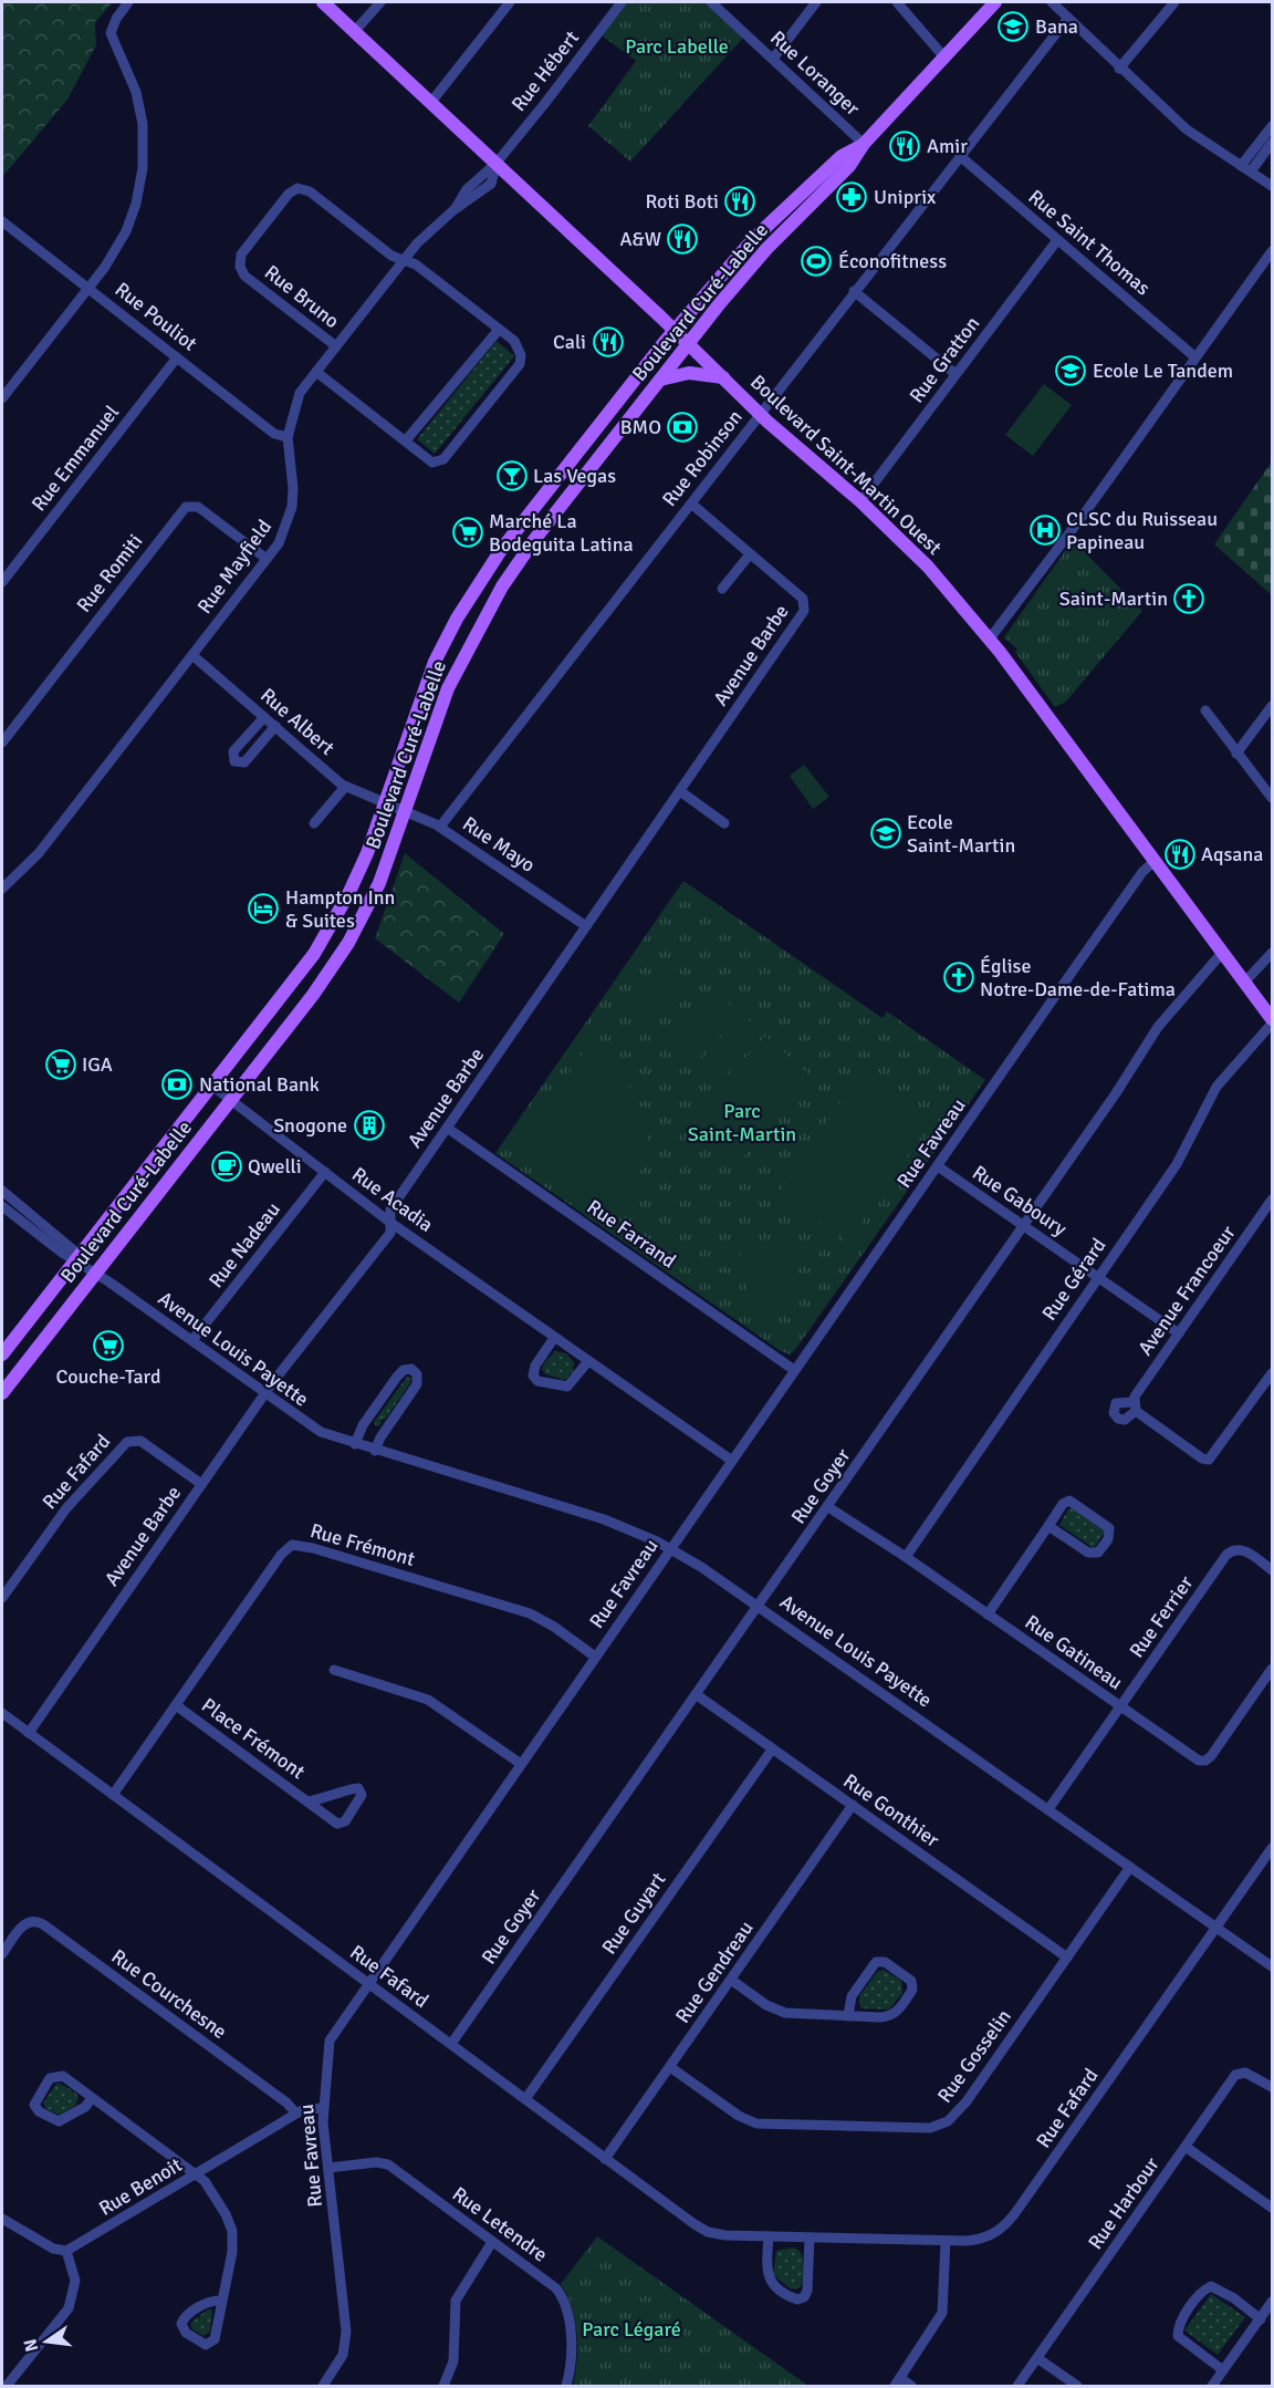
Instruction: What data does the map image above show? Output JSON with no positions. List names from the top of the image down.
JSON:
{
  "streets": {
    "main road": ["Boulevard Curé-Labelle", "Boulevard Saint-Martin Ouest"],
    "street": [
      "Rue Hébert",
      "Rue Loranger",
      "Rue Saint Thomas",
      "Rue Bruno",
      "Rue Pouliot",
      "Rue Gratton",
      "Rue Emmanuel",
      "Rue Robinson",
      "Rue Mayfield",
      "Rue Romiti",
      "Avenue Barbe",
      "Rue Albert",
      "Rue Mayo",
      "Rue Favreau",
      "Rue Acadia",
      "Rue Gaboury",
      "Rue Farrand",
      "Rue Nadeau",
      "Rue Gérard",
      "Avenue Francoeur",
      "Avenue Louis Payette",
      "Rue Fafard",
      "Rue Goyer",
      "Rue Frémont",
      "Rue Ferrier",
      "Rue Gatineau",
      "Place Frémont",
      "Rue Gonthier",
      "Rue Guyart",
      "Rue Gendreau",
      "Rue Courchesne",
      "Rue Gosselin",
      "Rue Benoit",
      "Rue Harbour",
      "Rue Letendre"
    ]
  },
  "crossings": [
    ["Rue Hébert", "Boulevard Saint-Martin Ouest"],
    ["Rue Hébert", "Rue Mayfield"],
    ["Rue Loranger", "Boulevard Curé-Labelle"],
    ["Rue Saint Thomas", "Rue Gratton"],
    ["Rue Saint Thomas", "Rue Robinson"],
    ["Rue Bruno", "Rue Mayfield"],
    ["Boulevard Curé-Labelle", "Boulevard Saint-Martin Ouest"],
    ["Boulevard Curé-Labelle", "Rue Albert"],
    ["Boulevard Curé-Labelle", "Rue Mayo"],
    ["Boulevard Curé-Labelle", "Rue Acadia"],
    ["Boulevard Curé-Labelle", "Avenue Louis Payette"],
    ["Rue Pouliot", "Rue Emmanuel"],
    ["Rue Pouliot", "Rue Mayfield"],
    ["Rue Gratton", "Boulevard Saint-Martin Ouest"],
    ["Rue Robinson", "Boulevard Saint-Martin Ouest"],
    ["Rue Robinson", "Avenue Barbe"],
    ["Rue Robinson", "Rue Mayo"],
    ["Boulevard Saint-Martin Ouest", "Rue Mayfield"],
    ["Boulevard Saint-Martin Ouest", "Rue Favreau"],
    ["Boulevard Saint-Martin Ouest", "Rue Gérard"],
    ["Boulevard Saint-Martin Ouest", "Rue Goyer"],
    ["Rue Mayfield", "Rue Romiti"],
    ["Rue Mayfield", "Rue Albert"],
    ["Avenue Barbe", "Rue Mayo"],
    ["Avenue Barbe", "Rue Acadia"],
    ["Avenue Barbe", "Rue Farrand"],
    ["Avenue Barbe", "Avenue Louis Payette"],
    ["Avenue Barbe", "Rue Fafard"],
    ["Rue Albert", "Rue Mayo"],
    ["Rue Favreau", "Rue Acadia"],
    ["Rue Favreau", "Rue Gaboury"],
    ["Rue Favreau", "Rue Farrand"],
    ["Rue Favreau", "Avenue Louis Payette"],
    ["Rue Favreau", "Rue Fafard"],
    ["Rue Favreau", "Rue Frémont"],
    ["Rue Favreau", "Rue Letendre"],
    ["Rue Acadia", "Rue Nadeau"],
    ["Rue Gaboury", "Rue Gérard"],
    ["Rue Gaboury", "Avenue Francoeur"],
    ["Rue Gaboury", "Rue Goyer"],
    ["Rue Nadeau", "Avenue Louis Payette"],
    ["Rue Gérard", "Rue Gatineau"],
    ["Avenue Louis Payette", "Rue Fafard"],
    ["Avenue Louis Payette", "Rue Goyer"],
    ["Avenue Louis Payette", "Rue Ferrier"],
    ["Avenue Louis Payette", "Rue Gosselin"],
    ["Rue Fafard", "Rue Goyer"],
    ["Rue Fafard", "Rue Frémont"],
    ["Rue Fafard", "Rue Guyart"],
    ["Rue Fafard", "Rue Gendreau"],
    ["Rue Goyer", "Rue Gatineau"],
    ["Rue Goyer", "Rue Gonthier"],
    ["Rue Frémont", "Place Frémont"],
    ["Rue Ferrier", "Rue Gatineau"],
    ["Rue Gonthier", "Rue Guyart"],
    ["Rue Gonthier", "Rue Gendreau"],
    ["Rue Gonthier", "Rue Gosselin"],
    ["Rue Gendreau", "Rue Gosselin"],
    ["Rue Courchesne", "Rue Benoit"]
  ],
  "parks": ["Parc Labelle", "Parc Saint-Martin", "Parc Légaré"],
  "places": {
    "school or university": ["Bana", "Ecole Le Tandem", "Ecole Saint-Martin"],
    "restaurant": [
      "Amir",
      "Roti Boti",
      "A&W",
      "Cali",
      "Aqsana"
    ],
    "pharmacy": ["Uniprix"],
    "sports": ["Éconofitness"],
    "bank": ["BMO", "National Bank"],
    "bar": ["Las Vegas"],
    "hospital": ["CLSC du Ruisseau Papineau"],
    "supermarket": ["Marché La Bodeguita Latina", "IGA", "Couche-Tard"],
    "church": ["Saint-Martin", "Église Notre-Dame-de-Fatima"],
    "hotel": ["Hampton Inn & Suites"],
    "building": ["Snogone"],
    "cafe": ["Qwelli"]
  },
  "north": "left"
}
